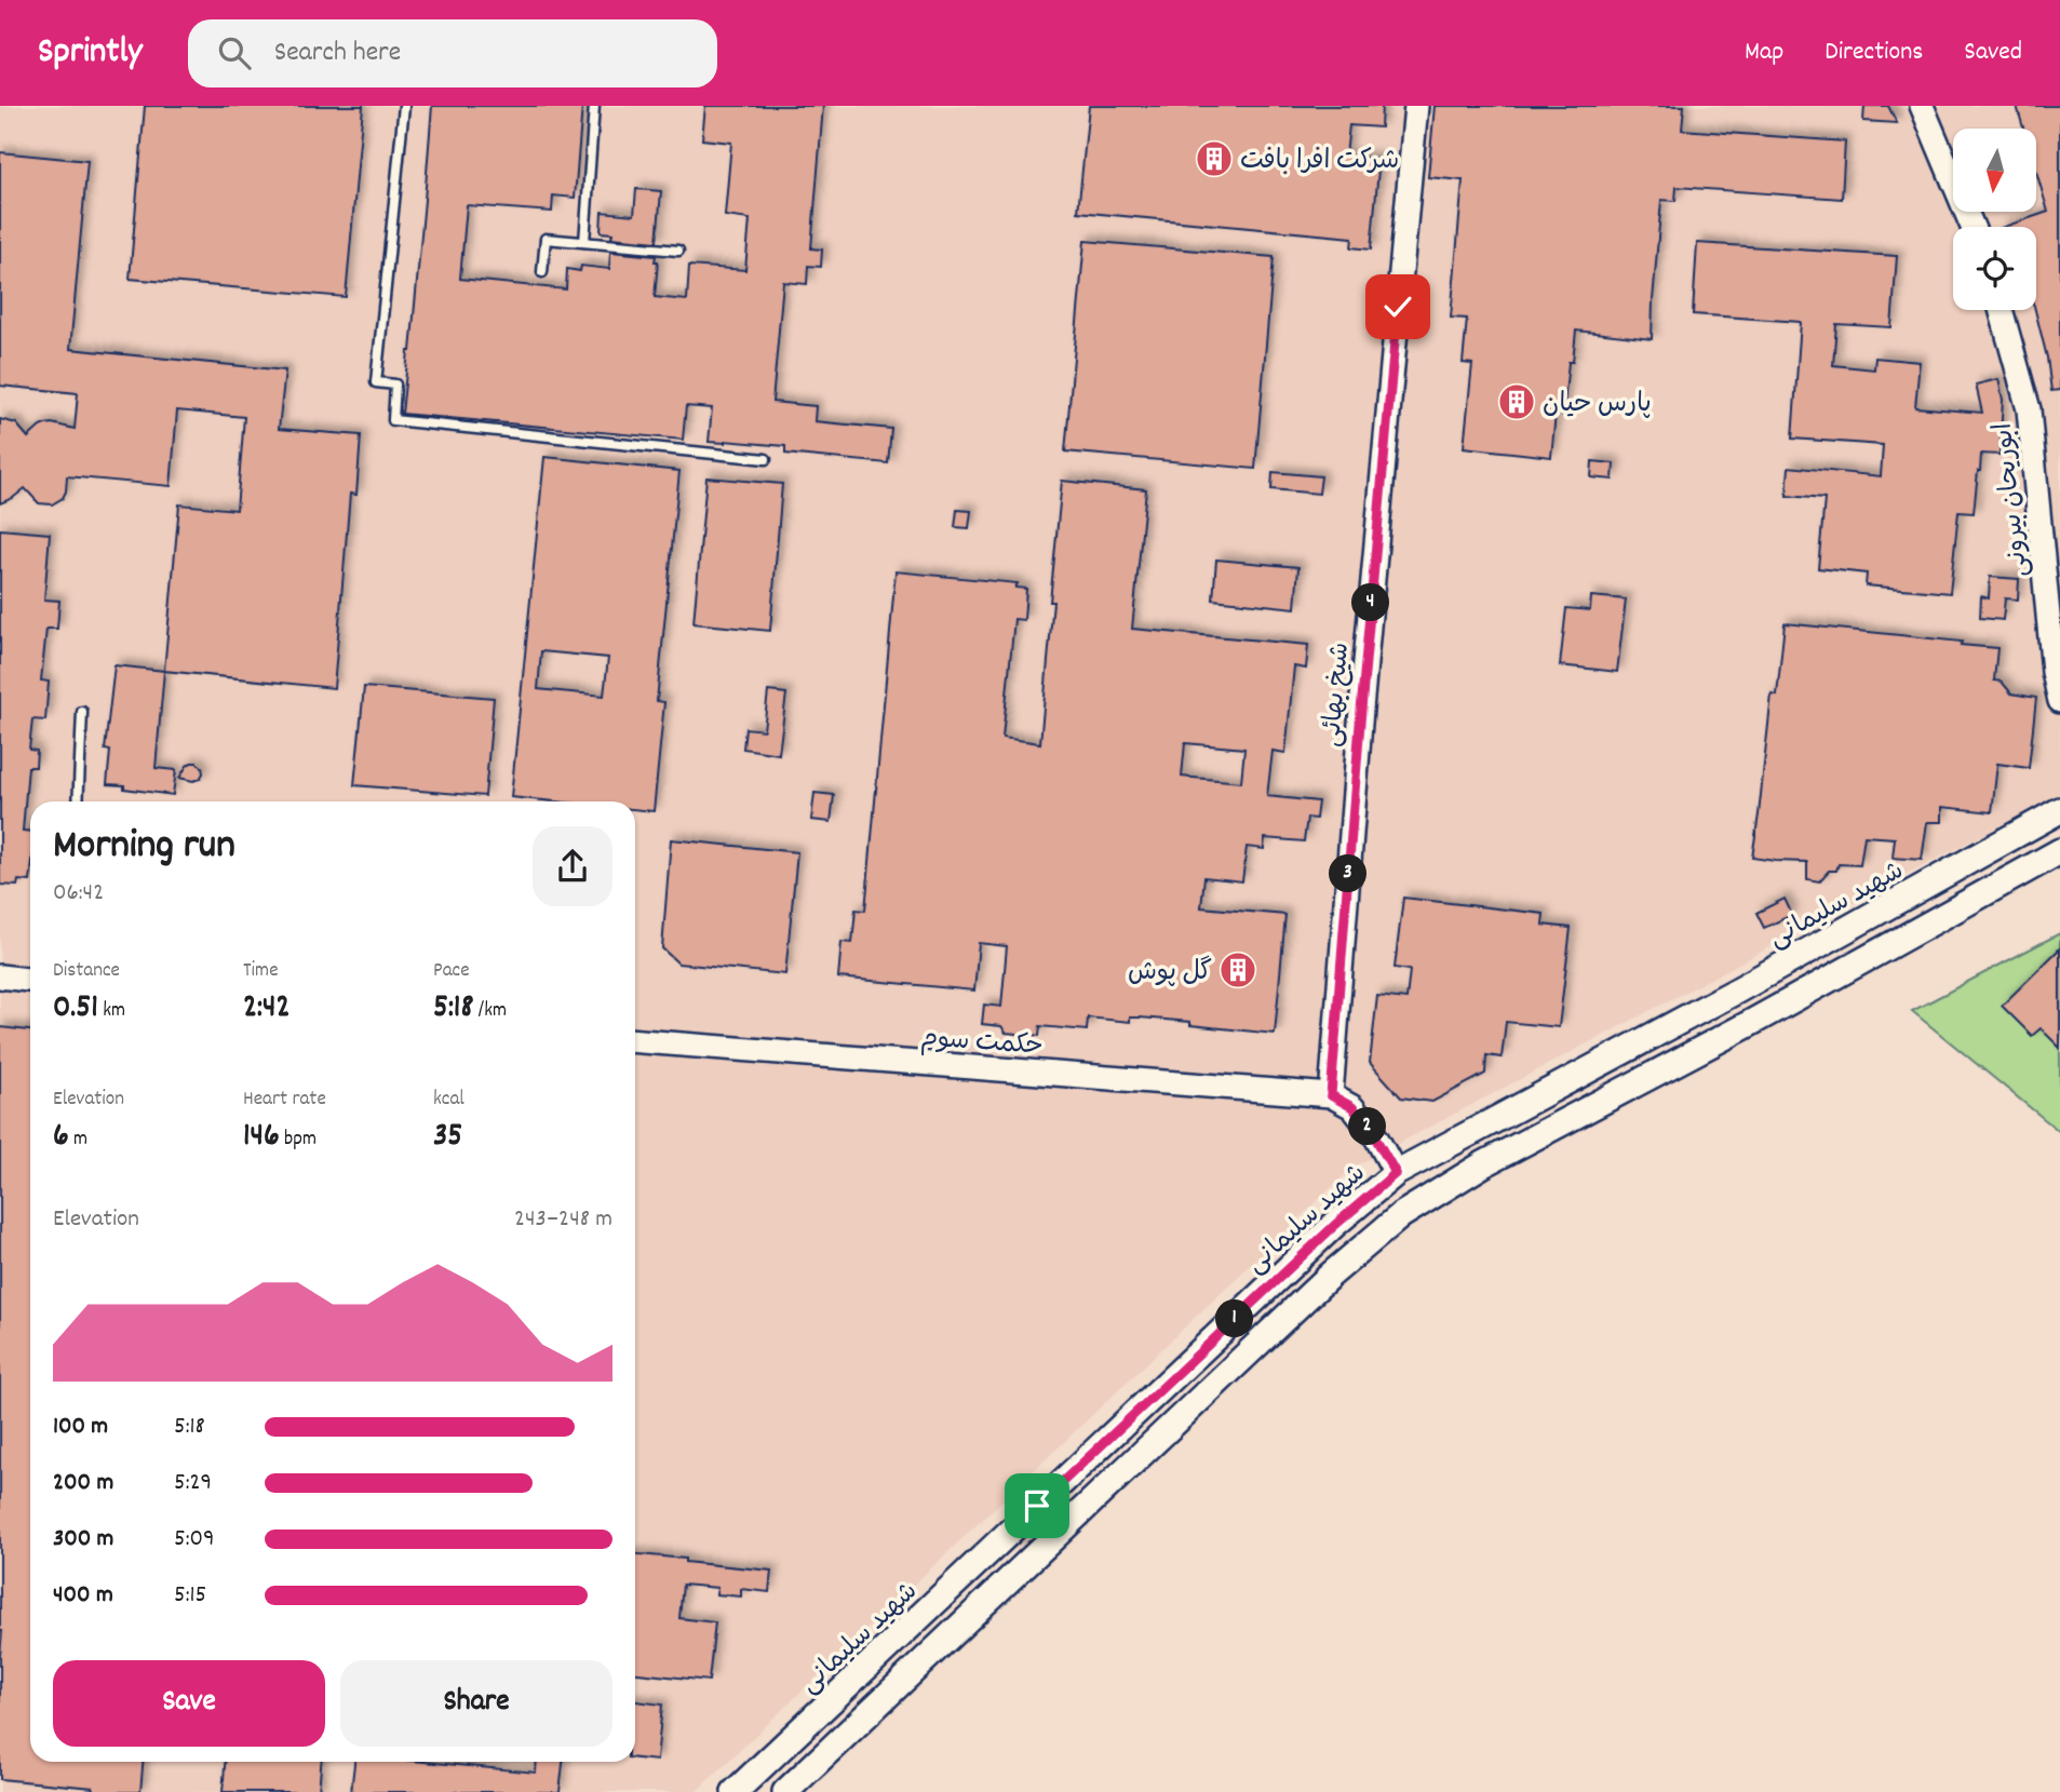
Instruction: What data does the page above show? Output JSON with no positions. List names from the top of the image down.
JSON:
{
  "streets": {
    "main road": ["شهید سلیمانی"],
    "street": ["ابوریحان بیرونی", "شیخ بهائی", "حکمت سوم"]
  },
  "crossings": [
    ["شیخ بهائی", "حکمت سوم"]
  ],
  "places": {
    "building": ["شرکت افرا بافت", "پارس حیان", "گل پوش"]
  },
  "north": "bottom",
  "page": {
    "header": "Sprintly",
    "search": "Search here",
    "nav": ["Map", "Directions", "Saved"],
    "pins": [
      "4",
      "3",
      "2",
      "1"
    ],
    "heading": ["Morning run", "06:42"],
    "stats": [
      ["Distance", "0.51 km"],
      ["Time", "2:42"],
      ["Pace", "5:18 /km"],
      ["Elevation", "6 m"],
      ["Heart rate", "146 bpm"],
      ["kcal", "35"]
    ],
    "chart": ["Elevation", "243–248 m"],
    "list": [
      {
        "name": "100 m",
        "note": "5:18"
      },
      {
        "name": "200 m",
        "note": "5:29"
      },
      {
        "name": "300 m",
        "note": "5:09"
      },
      {
        "name": "400 m",
        "note": "5:15"
      }
    ],
    "buttons": ["Save", "Share"]
  }
}
